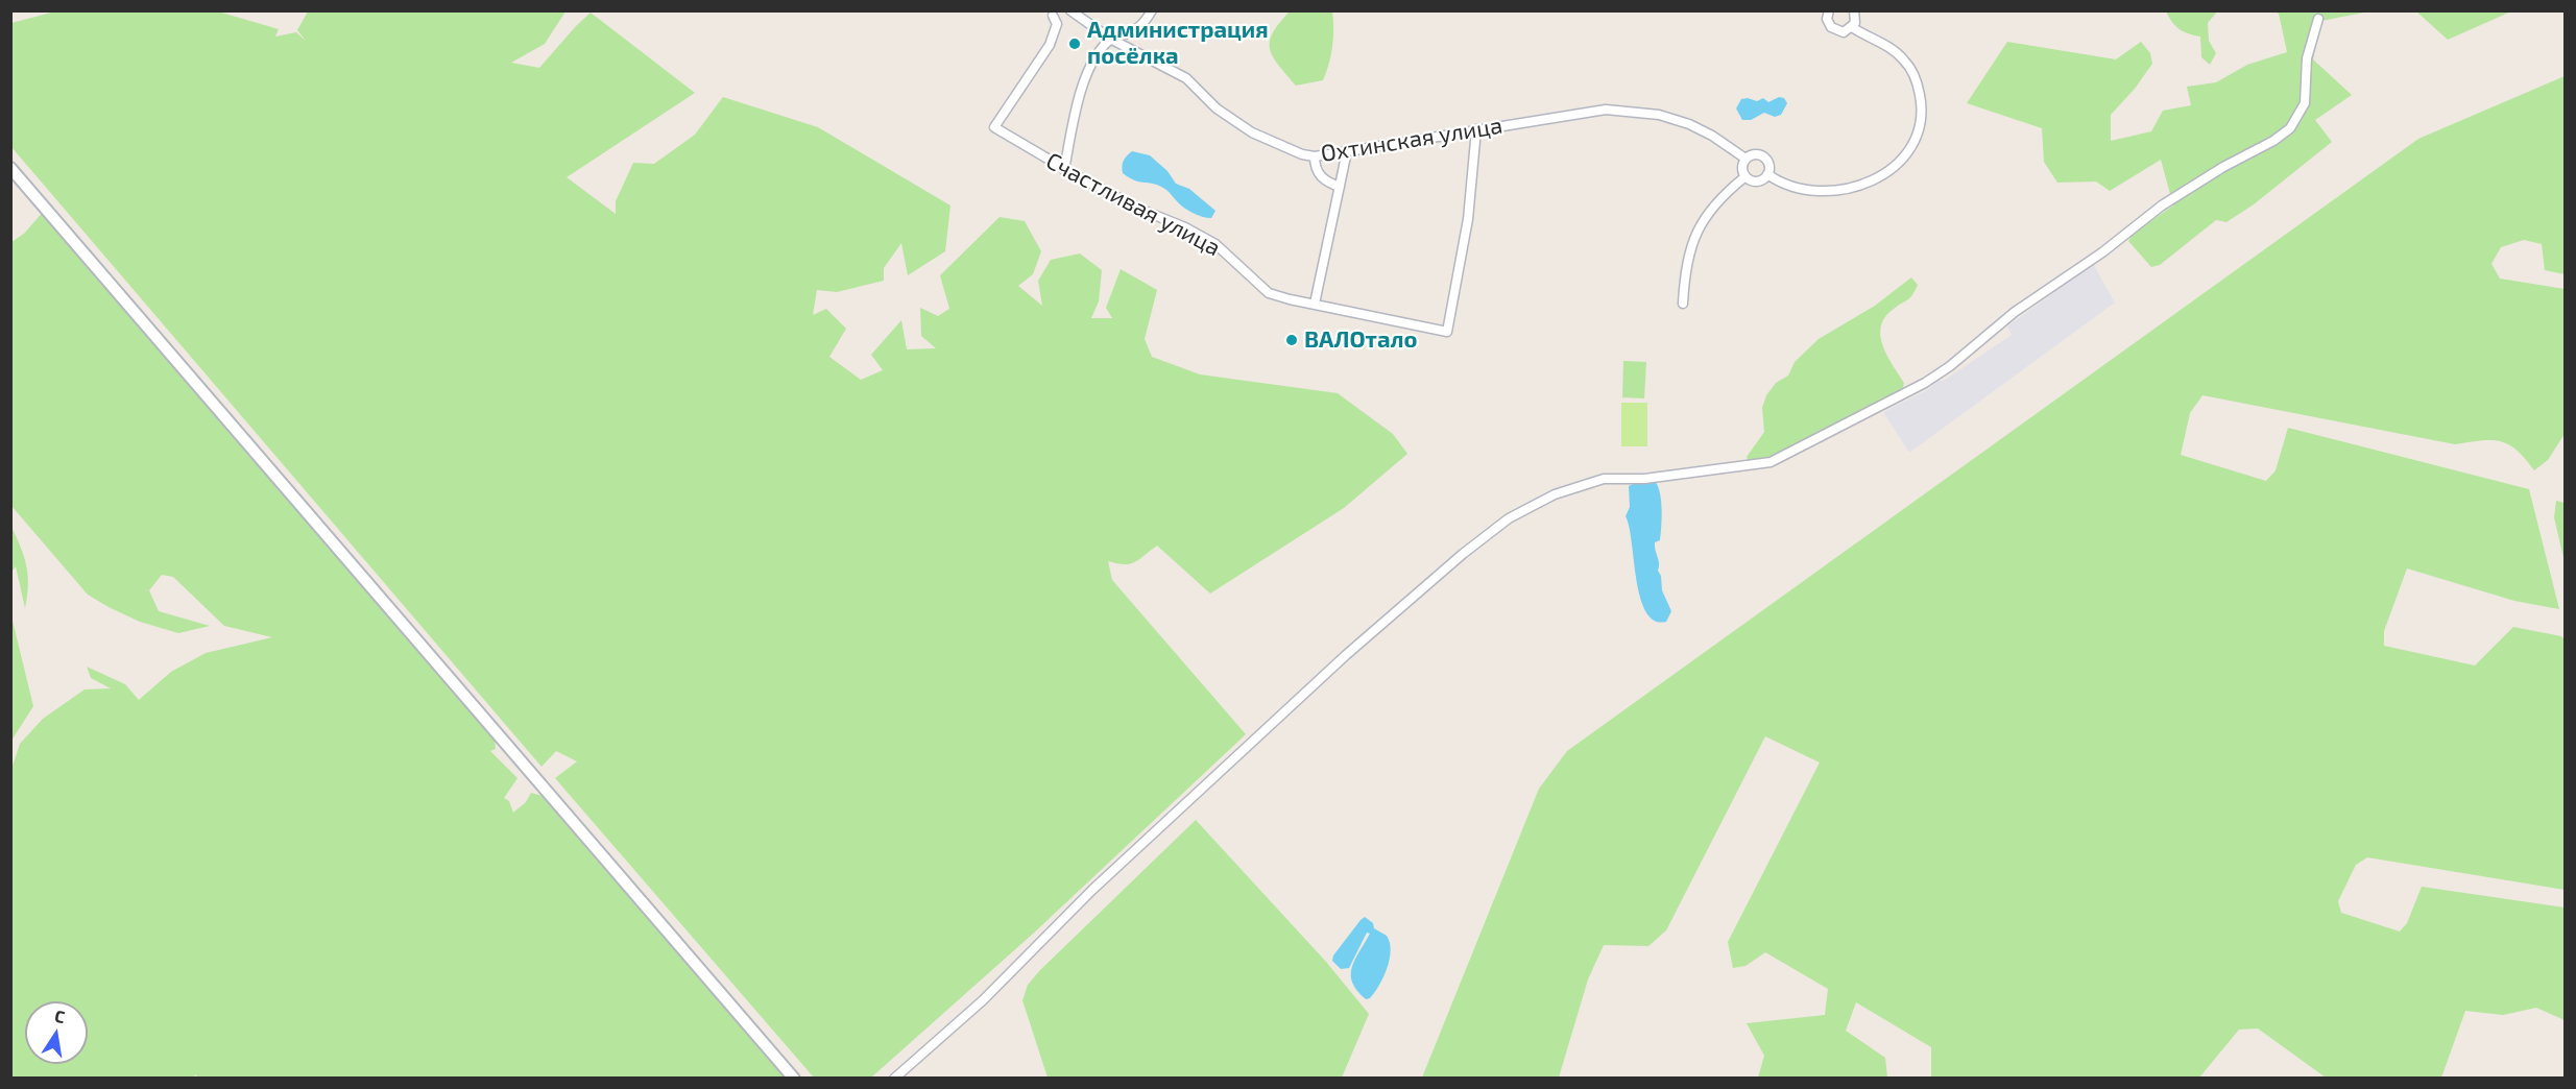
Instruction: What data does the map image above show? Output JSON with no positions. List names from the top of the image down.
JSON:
{
  "streets": {
    "street": ["Охтинская улица", "Счастливая улица"]
  },
  "crossings": [
    ["Охтинская улица", "Счастливая улица"]
  ],
  "places": ["Администрация посёлка", "ВАЛОтало"],
  "north": "top"
}
